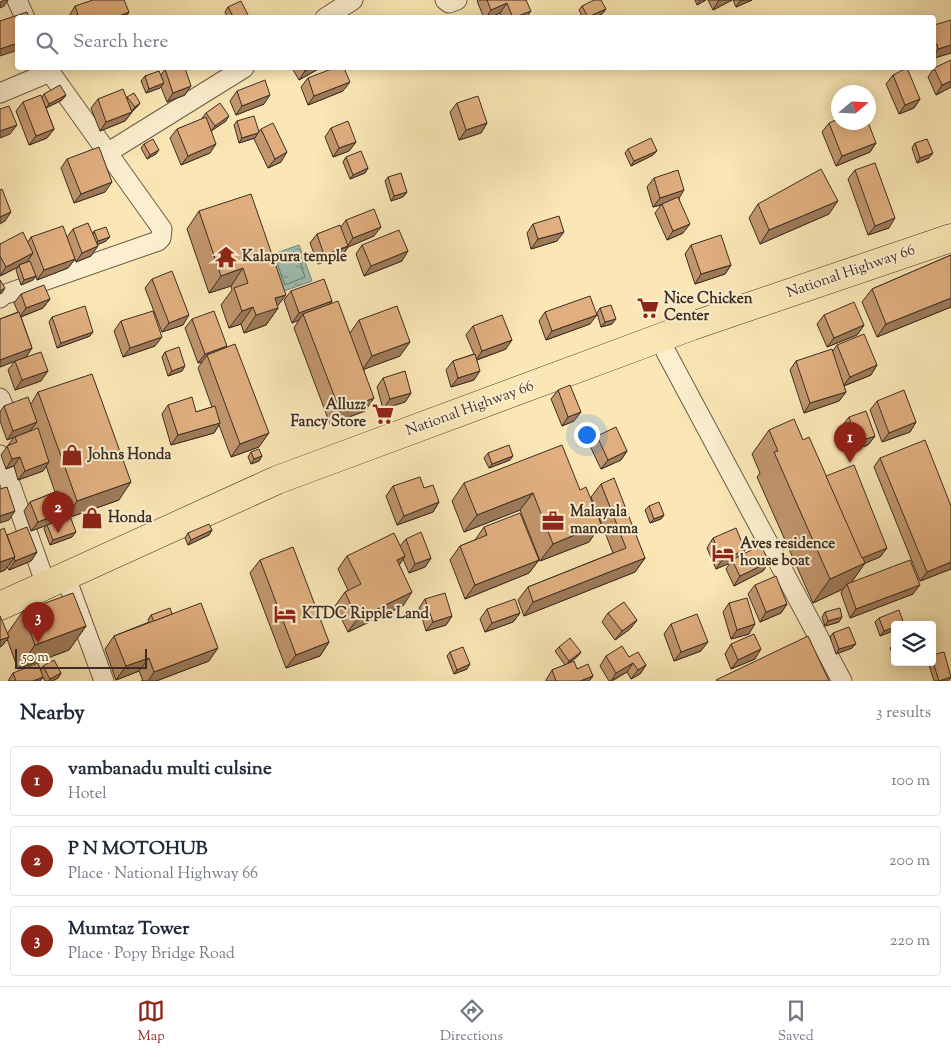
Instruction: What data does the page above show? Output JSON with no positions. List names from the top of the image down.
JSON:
{
  "streets": {
    "main road": ["National Highway 66"]
  },
  "places": {
    "temple": ["Kalapura temple"],
    "supermarket": ["Nice Chicken Center", "Alluzz Fancy Store"],
    "shop": ["Johns Honda", "Honda"],
    "office": ["Malayala manorama"],
    "hotel": ["Aves residence house boat", "KTDC Ripple Land"]
  },
  "scale_bar": "50 m",
  "north": "right",
  "page": {
    "search": "Search here",
    "pins": ["1", "2", "3"],
    "scale": "50 m",
    "heading": ["Nearby", "3 results"],
    "list": [
      {
        "mark": "1",
        "name": "vambanadu multi culsine",
        "note": "Hotel",
        "value": "100 m"
      },
      {
        "mark": "2",
        "name": "P N MOTOHUB",
        "note": "Place · National Highway 66",
        "value": "200 m"
      },
      {
        "mark": "3",
        "name": "Mumtaz Tower",
        "note": "Place · Popy Bridge Road",
        "value": "220 m"
      }
    ],
    "nav": ["Map", "Directions", "Saved"]
  }
}
